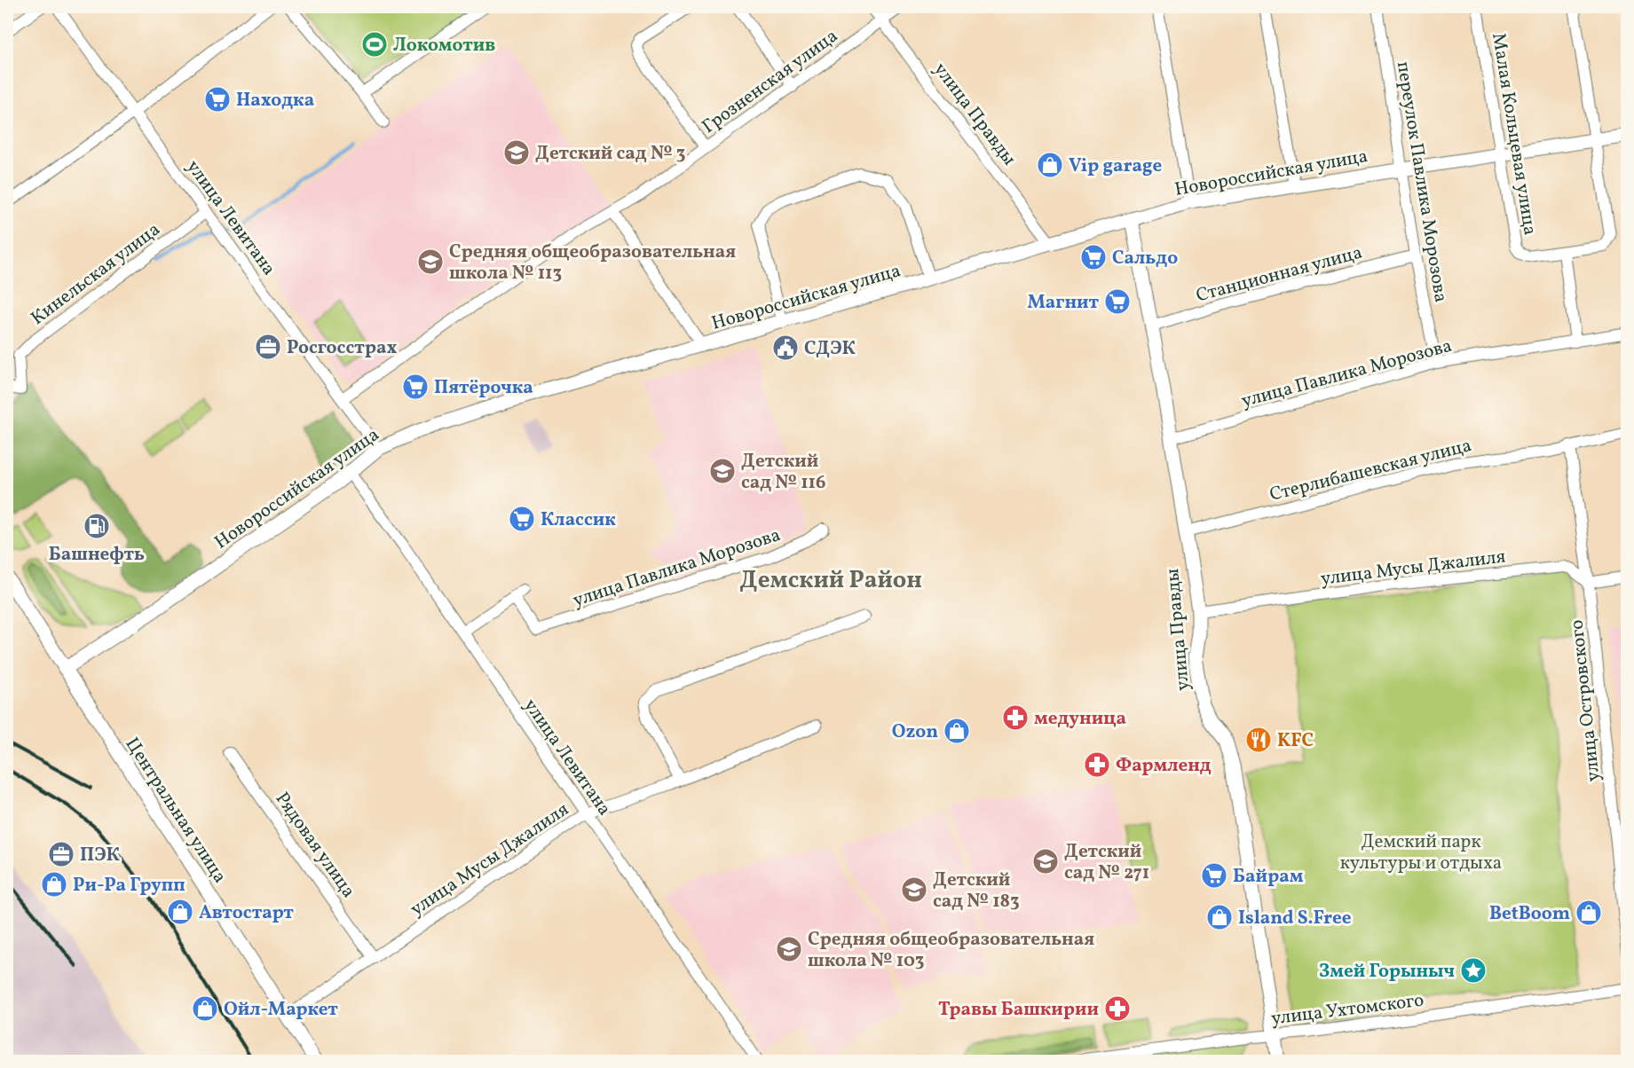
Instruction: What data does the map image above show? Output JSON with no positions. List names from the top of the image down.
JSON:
{
  "streets": {
    "main road": ["улица Правды", "Новороссийская улица", "Центральная улица"],
    "street": [
      "Грозненская улица",
      "Малая Кольцевая улица",
      "переулок Павлика Морозова",
      "улица Левитана",
      "Кинельская улица",
      "Станционная улица",
      "улица Павлика Морозова",
      "Стерлибашевская улица",
      "улица Мусы Джалиля",
      "улица Островского",
      "Рядовая улица",
      "улица Ухтомского"
    ]
  },
  "crossings": [
    ["Грозненская улица", "улица Правды"],
    ["Грозненская улица", "улица Левитана"],
    ["улица Правды", "Новороссийская улица"],
    ["улица Правды", "Станционная улица"],
    ["улица Правды", "улица Павлика Морозова"],
    ["улица Правды", "Стерлибашевская улица"],
    ["улица Правды", "улица Мусы Джалиля"],
    ["улица Правды", "улица Ухтомского"],
    ["Малая Кольцевая улица", "Новороссийская улица"],
    ["Новороссийская улица", "переулок Павлика Морозова"],
    ["Новороссийская улица", "улица Левитана"],
    ["Новороссийская улица", "Центральная улица"],
    ["переулок Павлика Морозова", "Станционная улица"],
    ["переулок Павлика Морозова", "улица Павлика Морозова"],
    ["улица Левитана", "Кинельская улица"],
    ["улица Левитана", "улица Мусы Джалиля"],
    ["Стерлибашевская улица", "улица Островского"],
    ["улица Мусы Джалиля", "улица Островского"],
    ["улица Мусы Джалиля", "Центральная улица"],
    ["улица Мусы Джалиля", "Рядовая улица"]
  ],
  "districts": ["Демский Район"],
  "parks": ["Демский парк культуры и отдыха"],
  "places": {
    "sports": ["Локомотив"],
    "supermarket": [
      "Находка",
      "Сальдо",
      "Магнит",
      "Пятёрочка",
      "Классик",
      "Байрам"
    ],
    "school or university": [
      "Детский сад № 3",
      "Средняя общеобразовательная школа № 113",
      "Детский сад № 116",
      "Детский сад № 271",
      "Детский сад № 183",
      "Средняя общеобразовательная школа № 103"
    ],
    "shop": [
      "Vip garage",
      "Ozon",
      "Ри-Ра Групп",
      "Автостарт",
      "BetBoom",
      "Island S.Free",
      "Ойл-Маркет"
    ],
    "office": ["Росгосстрах", "ПЭК"],
    "public building": ["СДЭК"],
    "fuel station": ["Башнефть"],
    "pharmacy": ["медуница", "Фармленд", "Травы Башкирии"],
    "restaurant": ["KFC"],
    "place": ["Змей Горыныч"]
  }
}
